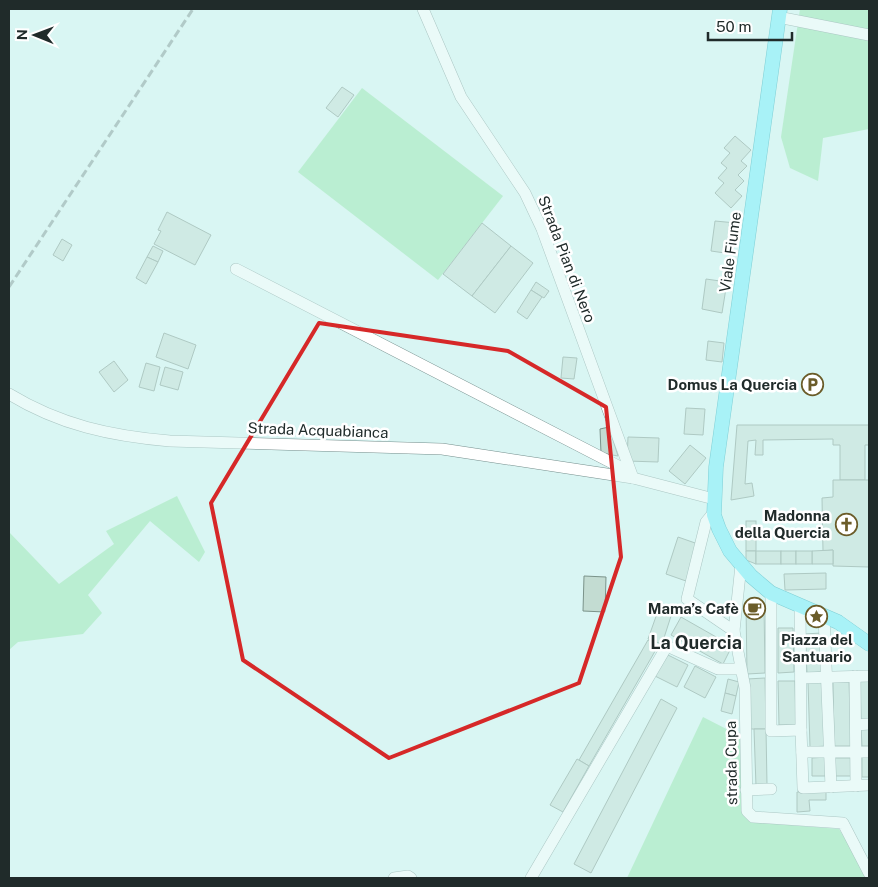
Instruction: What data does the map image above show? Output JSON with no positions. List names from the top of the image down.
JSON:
{
  "streets": {
    "main road": ["Viale Fiume"],
    "street": ["Strada Pian di Nero", "Strada Acquabianca", "strada Cupa"]
  },
  "crossings": [
    ["Viale Fiume", "Strada Acquabianca"],
    ["Strada Pian di Nero", "Strada Acquabianca"]
  ],
  "districts": ["La Quercia"],
  "places": {
    "parking": ["Domus La Quercia"],
    "church": ["Madonna della Quercia"],
    "cafe": ["Mama’s Cafè"],
    "place": ["Piazza del Santuario"]
  },
  "scale_bar": "50 m",
  "north": "left"
}
